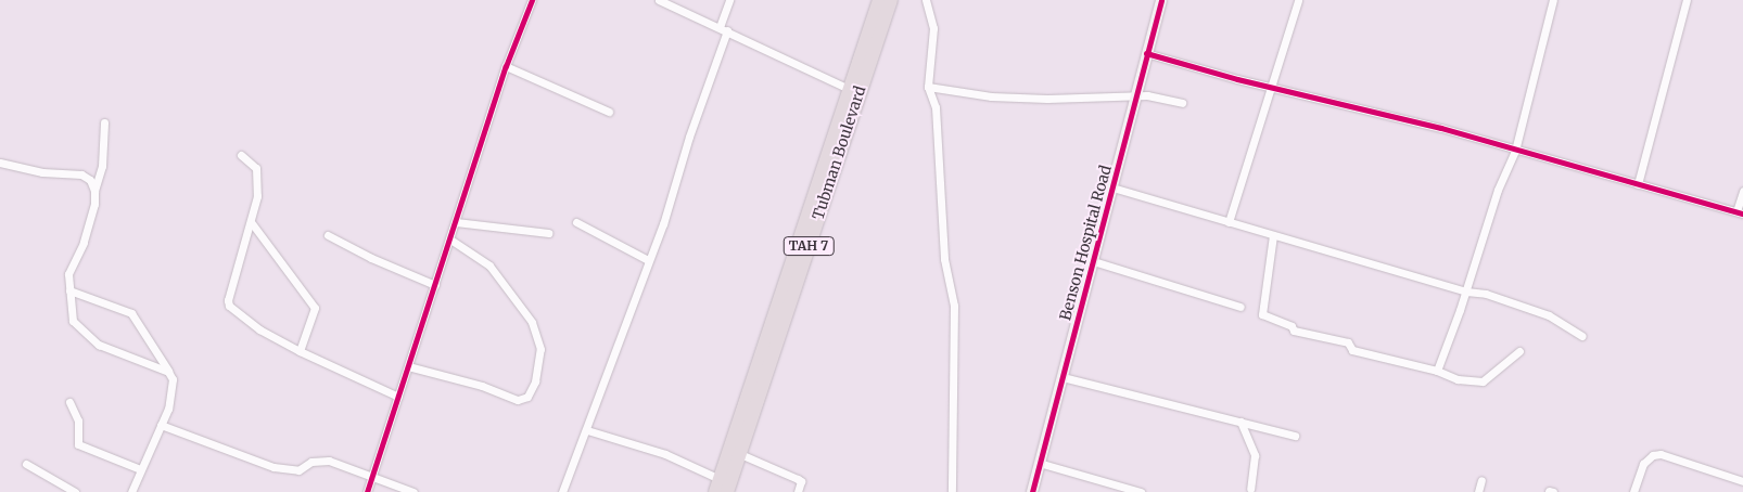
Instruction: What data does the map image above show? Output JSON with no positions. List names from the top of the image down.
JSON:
{
  "streets": {
    "highway": ["Tubman Boulevard", "TAH 7"],
    "street": ["Benson Hospital Road"]
  }
}
